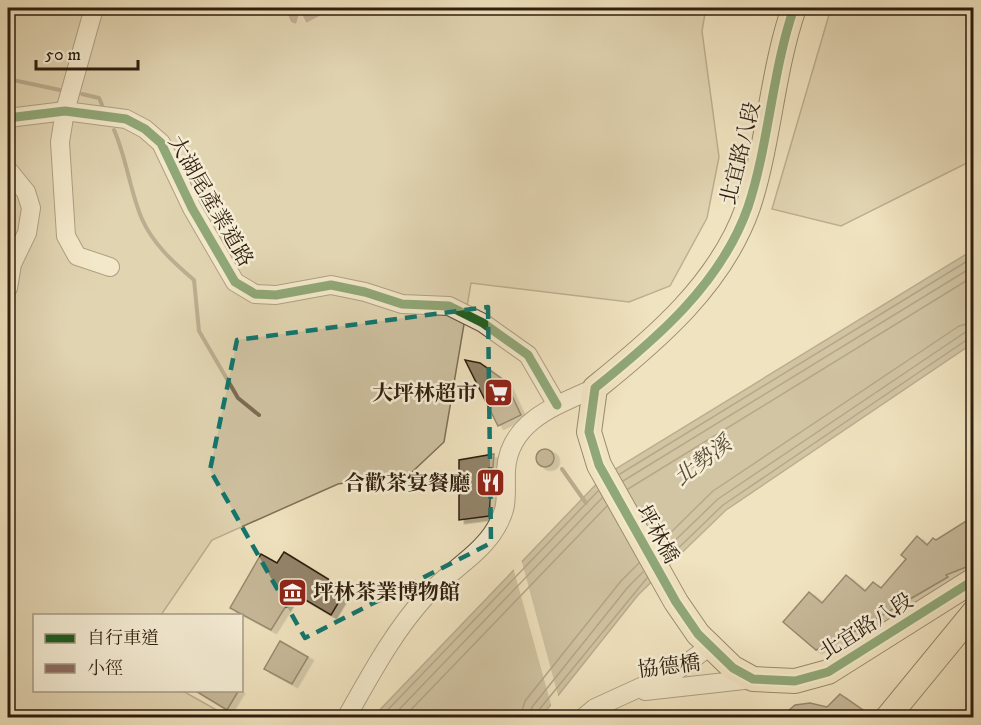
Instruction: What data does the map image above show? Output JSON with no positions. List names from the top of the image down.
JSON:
{
  "streets": {
    "main road": ["北宜路八段", "坪林橋"],
    "street": ["大湖尾產業道路", "協德橋"]
  },
  "crossings": [
    ["北宜路八段", "坪林橋"],
    ["北宜路八段", "協德橋"],
    ["坪林橋", "協德橋"]
  ],
  "water": ["北勢溪"],
  "places": {
    "supermarket": ["大坪林超市"],
    "restaurant": ["合歡茶宴餐廳"],
    "museum": ["坪林茶業博物館"]
  },
  "legend": ["自行車道", "小徑"],
  "scale_bar": "50 m"
}
